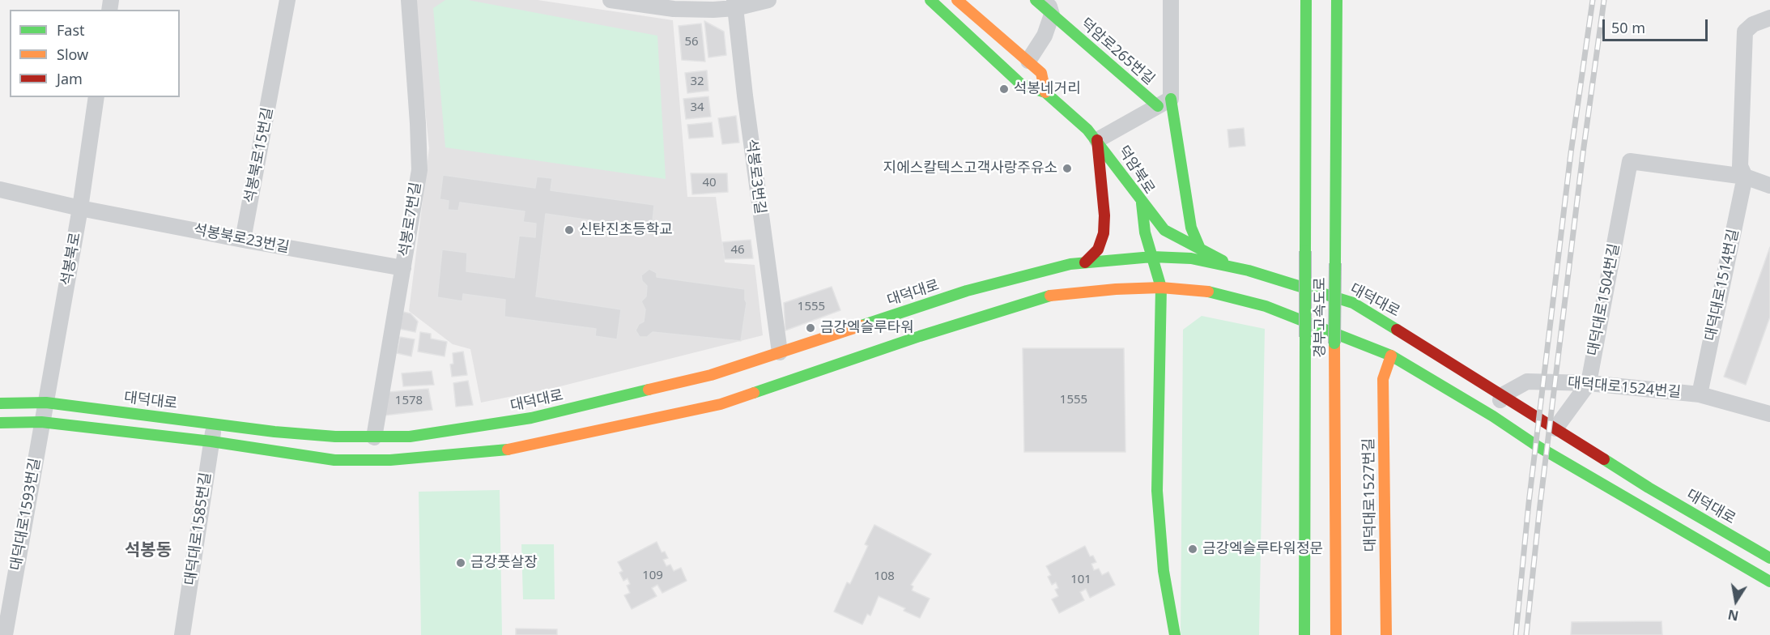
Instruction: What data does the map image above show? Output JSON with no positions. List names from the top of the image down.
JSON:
{
  "streets": {
    "main road": [
      "덕암로265번길",
      "덕암북로",
      "대덕대로",
      "경부고속도로",
      "대덕대로1527번길"
    ],
    "street": [
      "석봉북로15번길",
      "석봉로3번길",
      "석봉로7번길",
      "석봉북로23번길",
      "석봉북로",
      "대덕대로1514번길",
      "대덕대로1504번길",
      "대덕대로1524번길",
      "대덕대로1593번길",
      "대덕대로1585번길"
    ]
  },
  "crossings": [
    ["석봉북로15번길", "석봉북로23번길"],
    ["덕암북로", "대덕대로"],
    ["석봉로3번길", "대덕대로"],
    ["석봉로7번길", "석봉북로23번길"],
    ["석봉로7번길", "대덕대로"],
    ["석봉북로23번길", "석봉북로"],
    ["석봉북로", "대덕대로"],
    ["석봉북로", "대덕대로1593번길"],
    ["대덕대로1514번길", "대덕대로1504번길"],
    ["대덕대로1514번길", "대덕대로1524번길"],
    ["대덕대로", "대덕대로1504번길"],
    ["대덕대로", "대덕대로1524번길"],
    ["대덕대로", "대덕대로1585번길"],
    ["대덕대로1504번길", "대덕대로1524번길"]
  ],
  "districts": ["석봉동"],
  "places": [
    "석봉네거리",
    "지에스칼텍스고객사랑주유소",
    "신탄진초등학교",
    "금강엑슬루타워",
    "금강엑슬루타워정문",
    "금강풋살장"
  ],
  "house_numbers": [
    "56",
    "32",
    "34",
    "40",
    "46",
    "1555",
    "1555",
    "1578",
    "109",
    "108",
    "101"
  ],
  "legend": ["Fast", "Slow", "Jam"],
  "scale_bar": "50 m",
  "north": "bottom"
}
